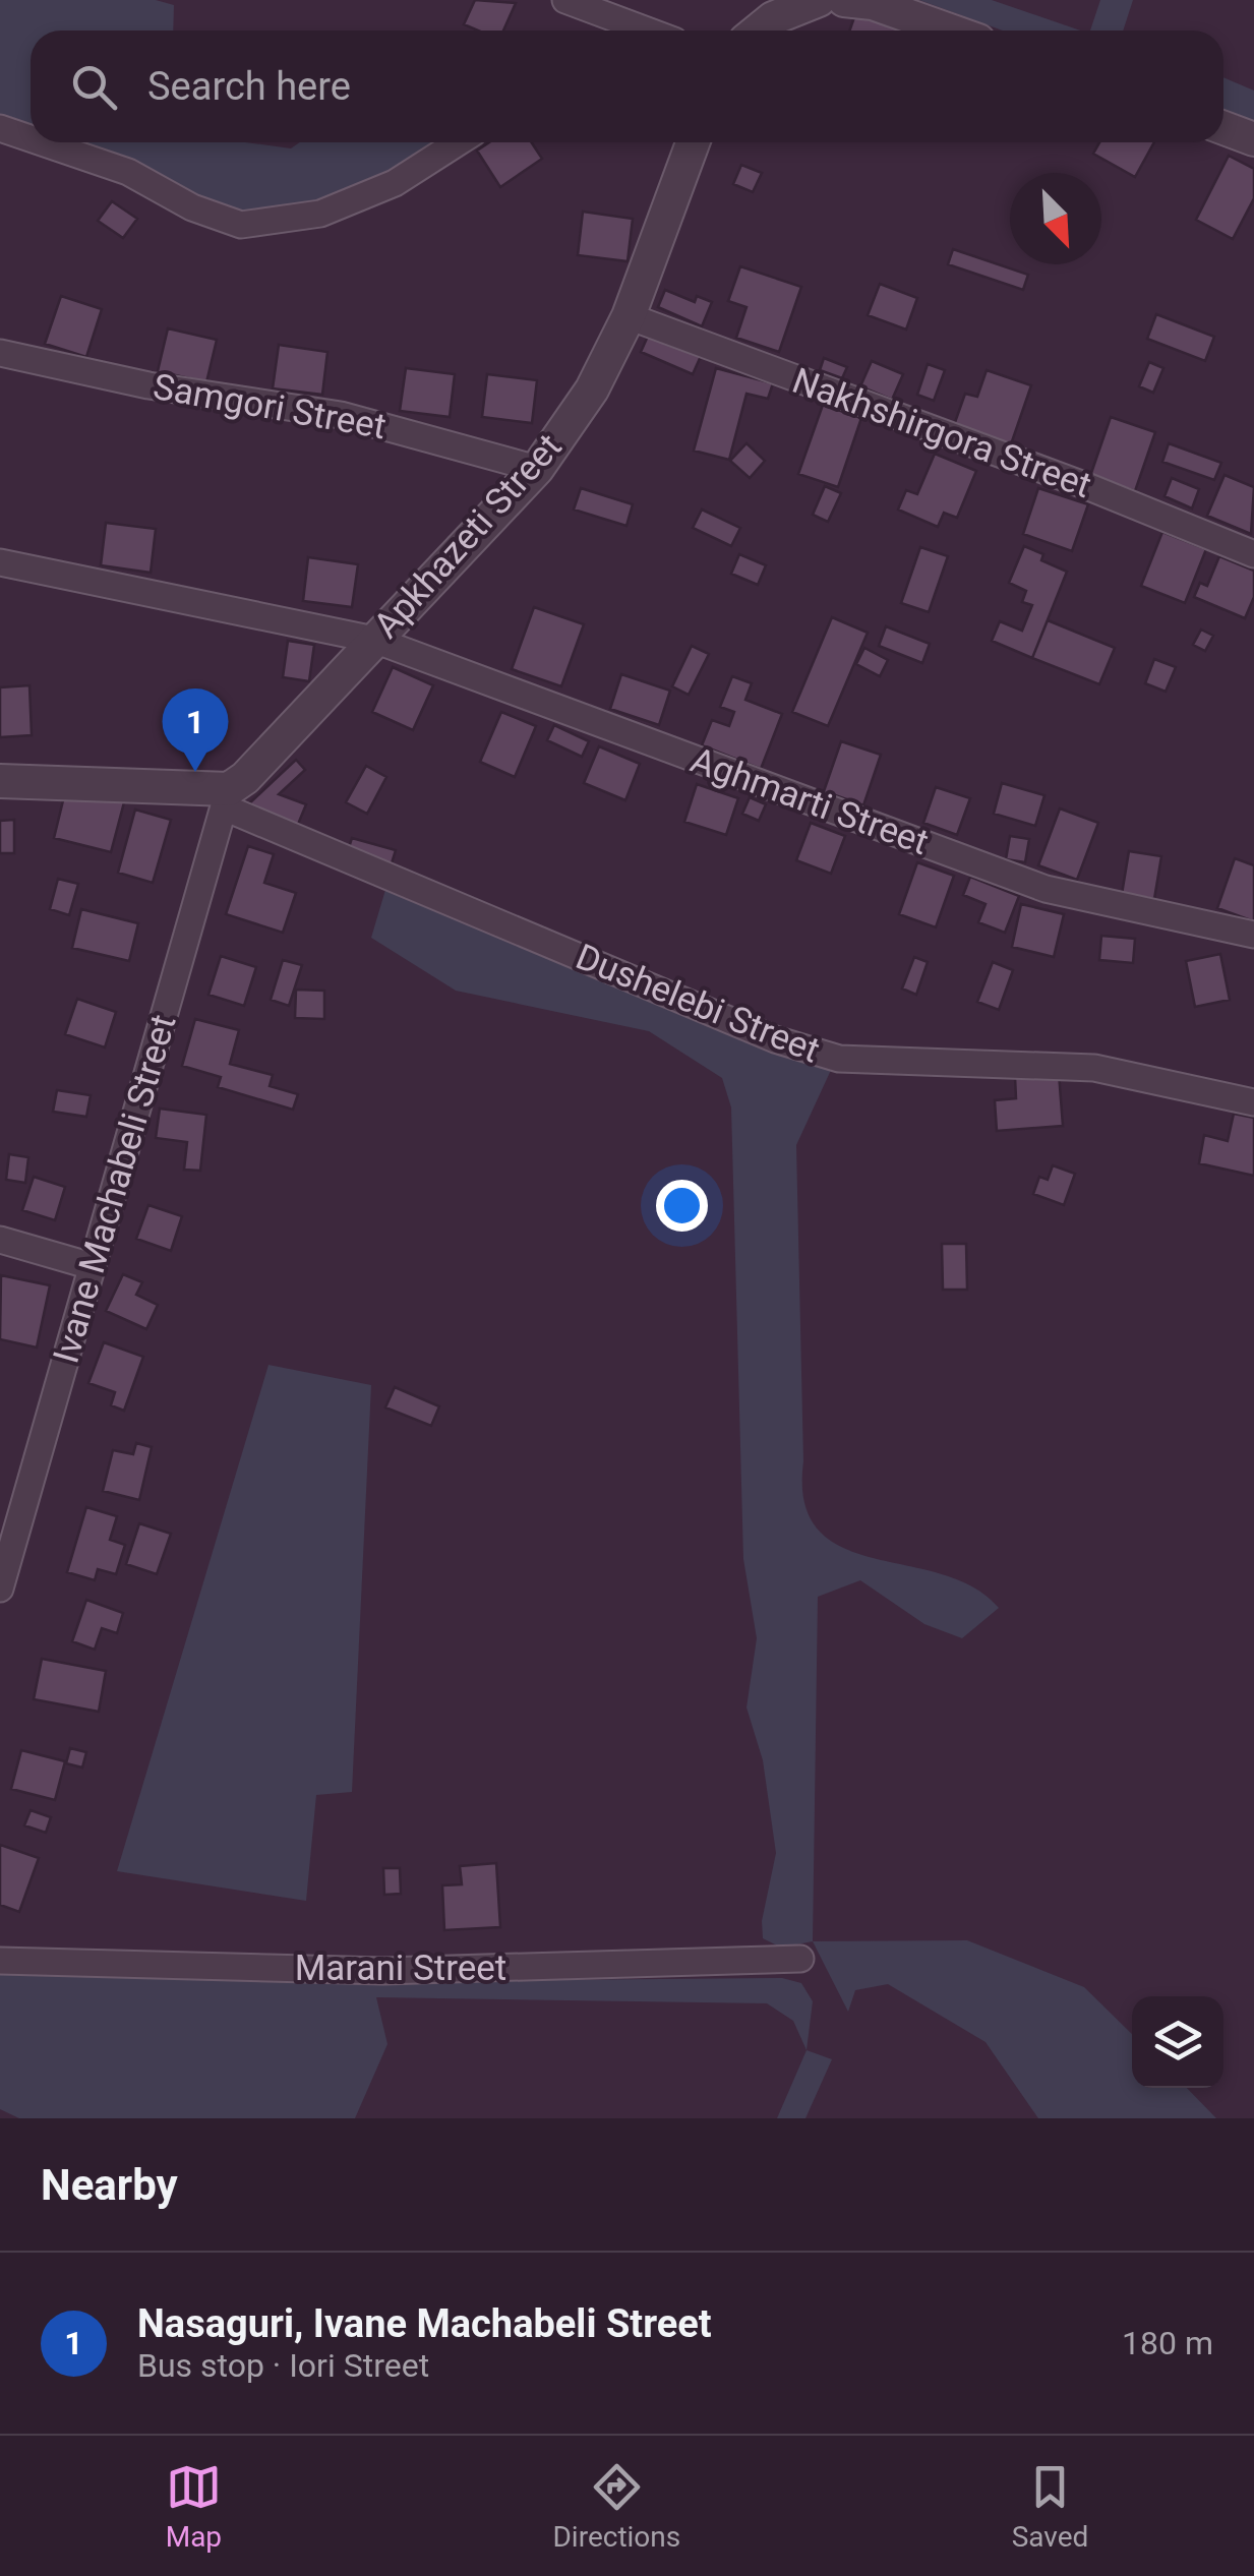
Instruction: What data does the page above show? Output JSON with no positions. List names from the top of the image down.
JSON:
{
  "streets": {
    "street": [
      "Samgori Street",
      "Nakhshirgora Street",
      "Apkhazeti Street",
      "Aghmarti Street",
      "Dushelebi Street",
      "Ivane Machabeli Street",
      "Marani Street"
    ]
  },
  "crossings": [
    ["Samgori Street", "Apkhazeti Street"],
    ["Nakhshirgora Street", "Apkhazeti Street"],
    ["Apkhazeti Street", "Aghmarti Street"],
    ["Apkhazeti Street", "Dushelebi Street"],
    ["Apkhazeti Street", "Ivane Machabeli Street"],
    ["Dushelebi Street", "Ivane Machabeli Street"]
  ],
  "north": "bottom right",
  "page": {
    "search": "Search here",
    "pins": "1",
    "heading": "Nearby",
    "list": [
      {
        "mark": "1",
        "name": "Nasaguri, Ivane Machabeli Street",
        "note": "Bus stop · Iori Street",
        "value": "180 m"
      }
    ],
    "nav": ["Map", "Directions", "Saved"]
  }
}
